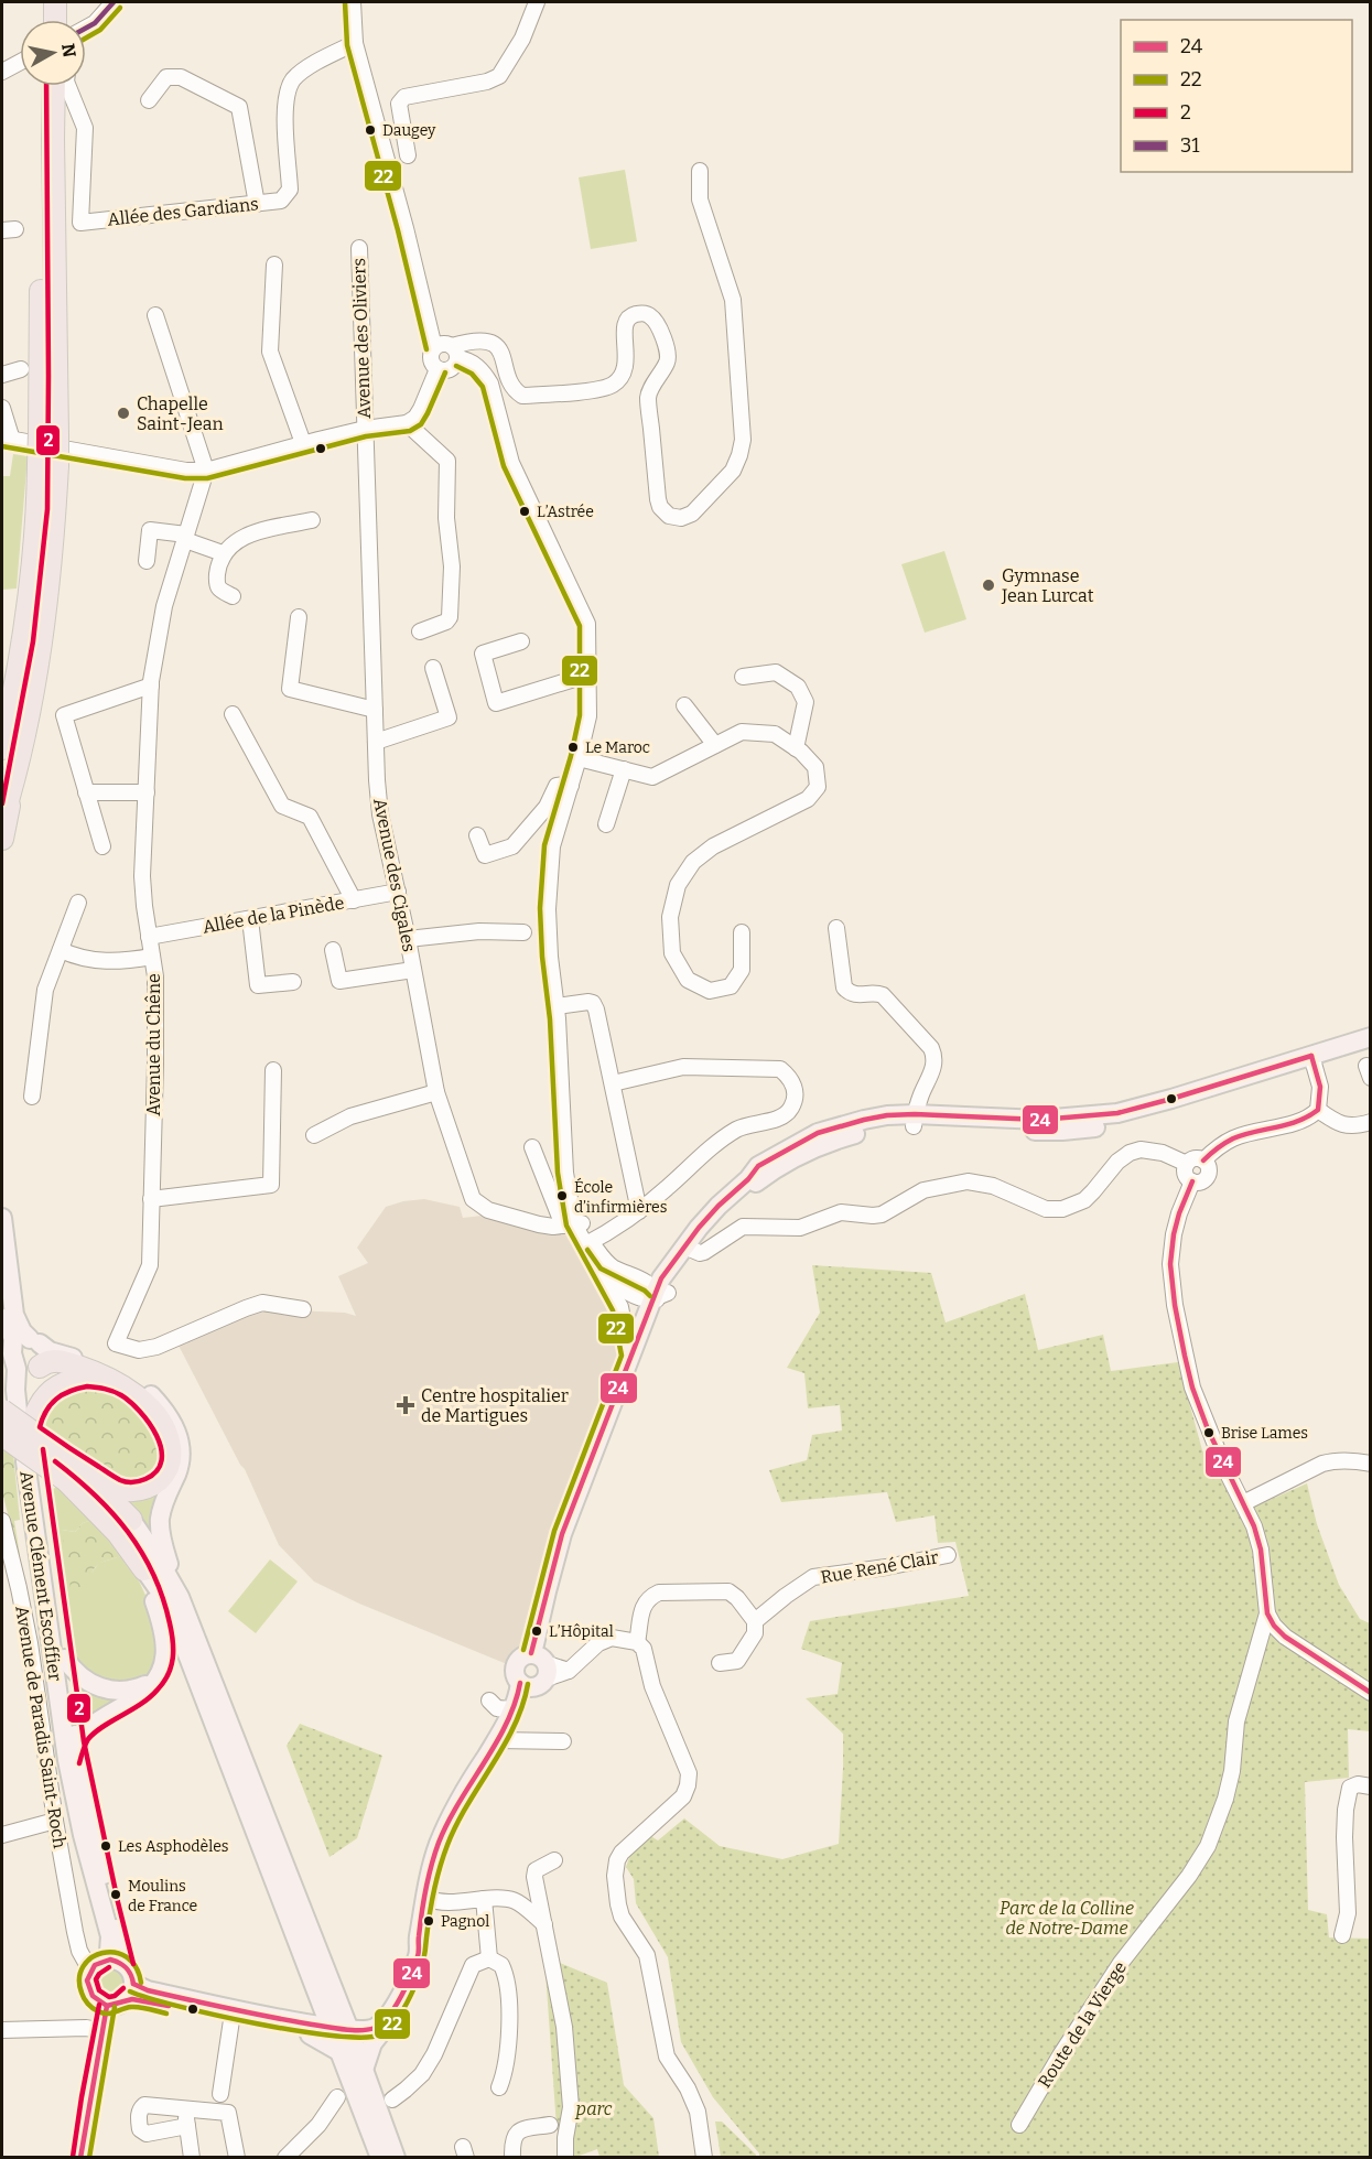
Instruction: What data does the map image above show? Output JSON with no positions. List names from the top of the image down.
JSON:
{
  "streets": {
    "main road": ["Avenue Clément Escoffier"],
    "street": [
      "Allée des Gardians",
      "Avenue des Oliviers",
      "Avenue des Cigales",
      "Allée de la Pinède",
      "Avenue du Chêne",
      "Rue René Clair",
      "Avenue de Paradis Saint-Roch",
      "Route de la Vierge"
    ]
  },
  "crossings": [
    ["Avenue des Oliviers", "Avenue des Cigales"],
    ["Avenue des Cigales", "Allée de la Pinède"],
    ["Allée de la Pinède", "Avenue du Chêne"],
    ["Avenue Clément Escoffier", "Avenue de Paradis Saint-Roch"]
  ],
  "parks": ["Parc de la Colline de Notre-Dame", "parc"],
  "places": {
    "other": [
      "Daugey",
      "Chapelle Saint-Jean",
      "L’Astrée",
      "Gymnase Jean Lurcat",
      "Le Maroc",
      "École d’infirmières",
      "Brise Lames",
      "L’Hôpital",
      "Les Asphodèles",
      "Moulins de France",
      "Pagnol"
    ],
    "health": ["Centre hospitalier de Martigues"]
  },
  "lines": [
    "transit line 22",
    "transit line 31",
    "transit line 2",
    "transit line 24"
  ],
  "legend": [
    "24",
    "22",
    "2",
    "31"
  ],
  "north": "right"
}
